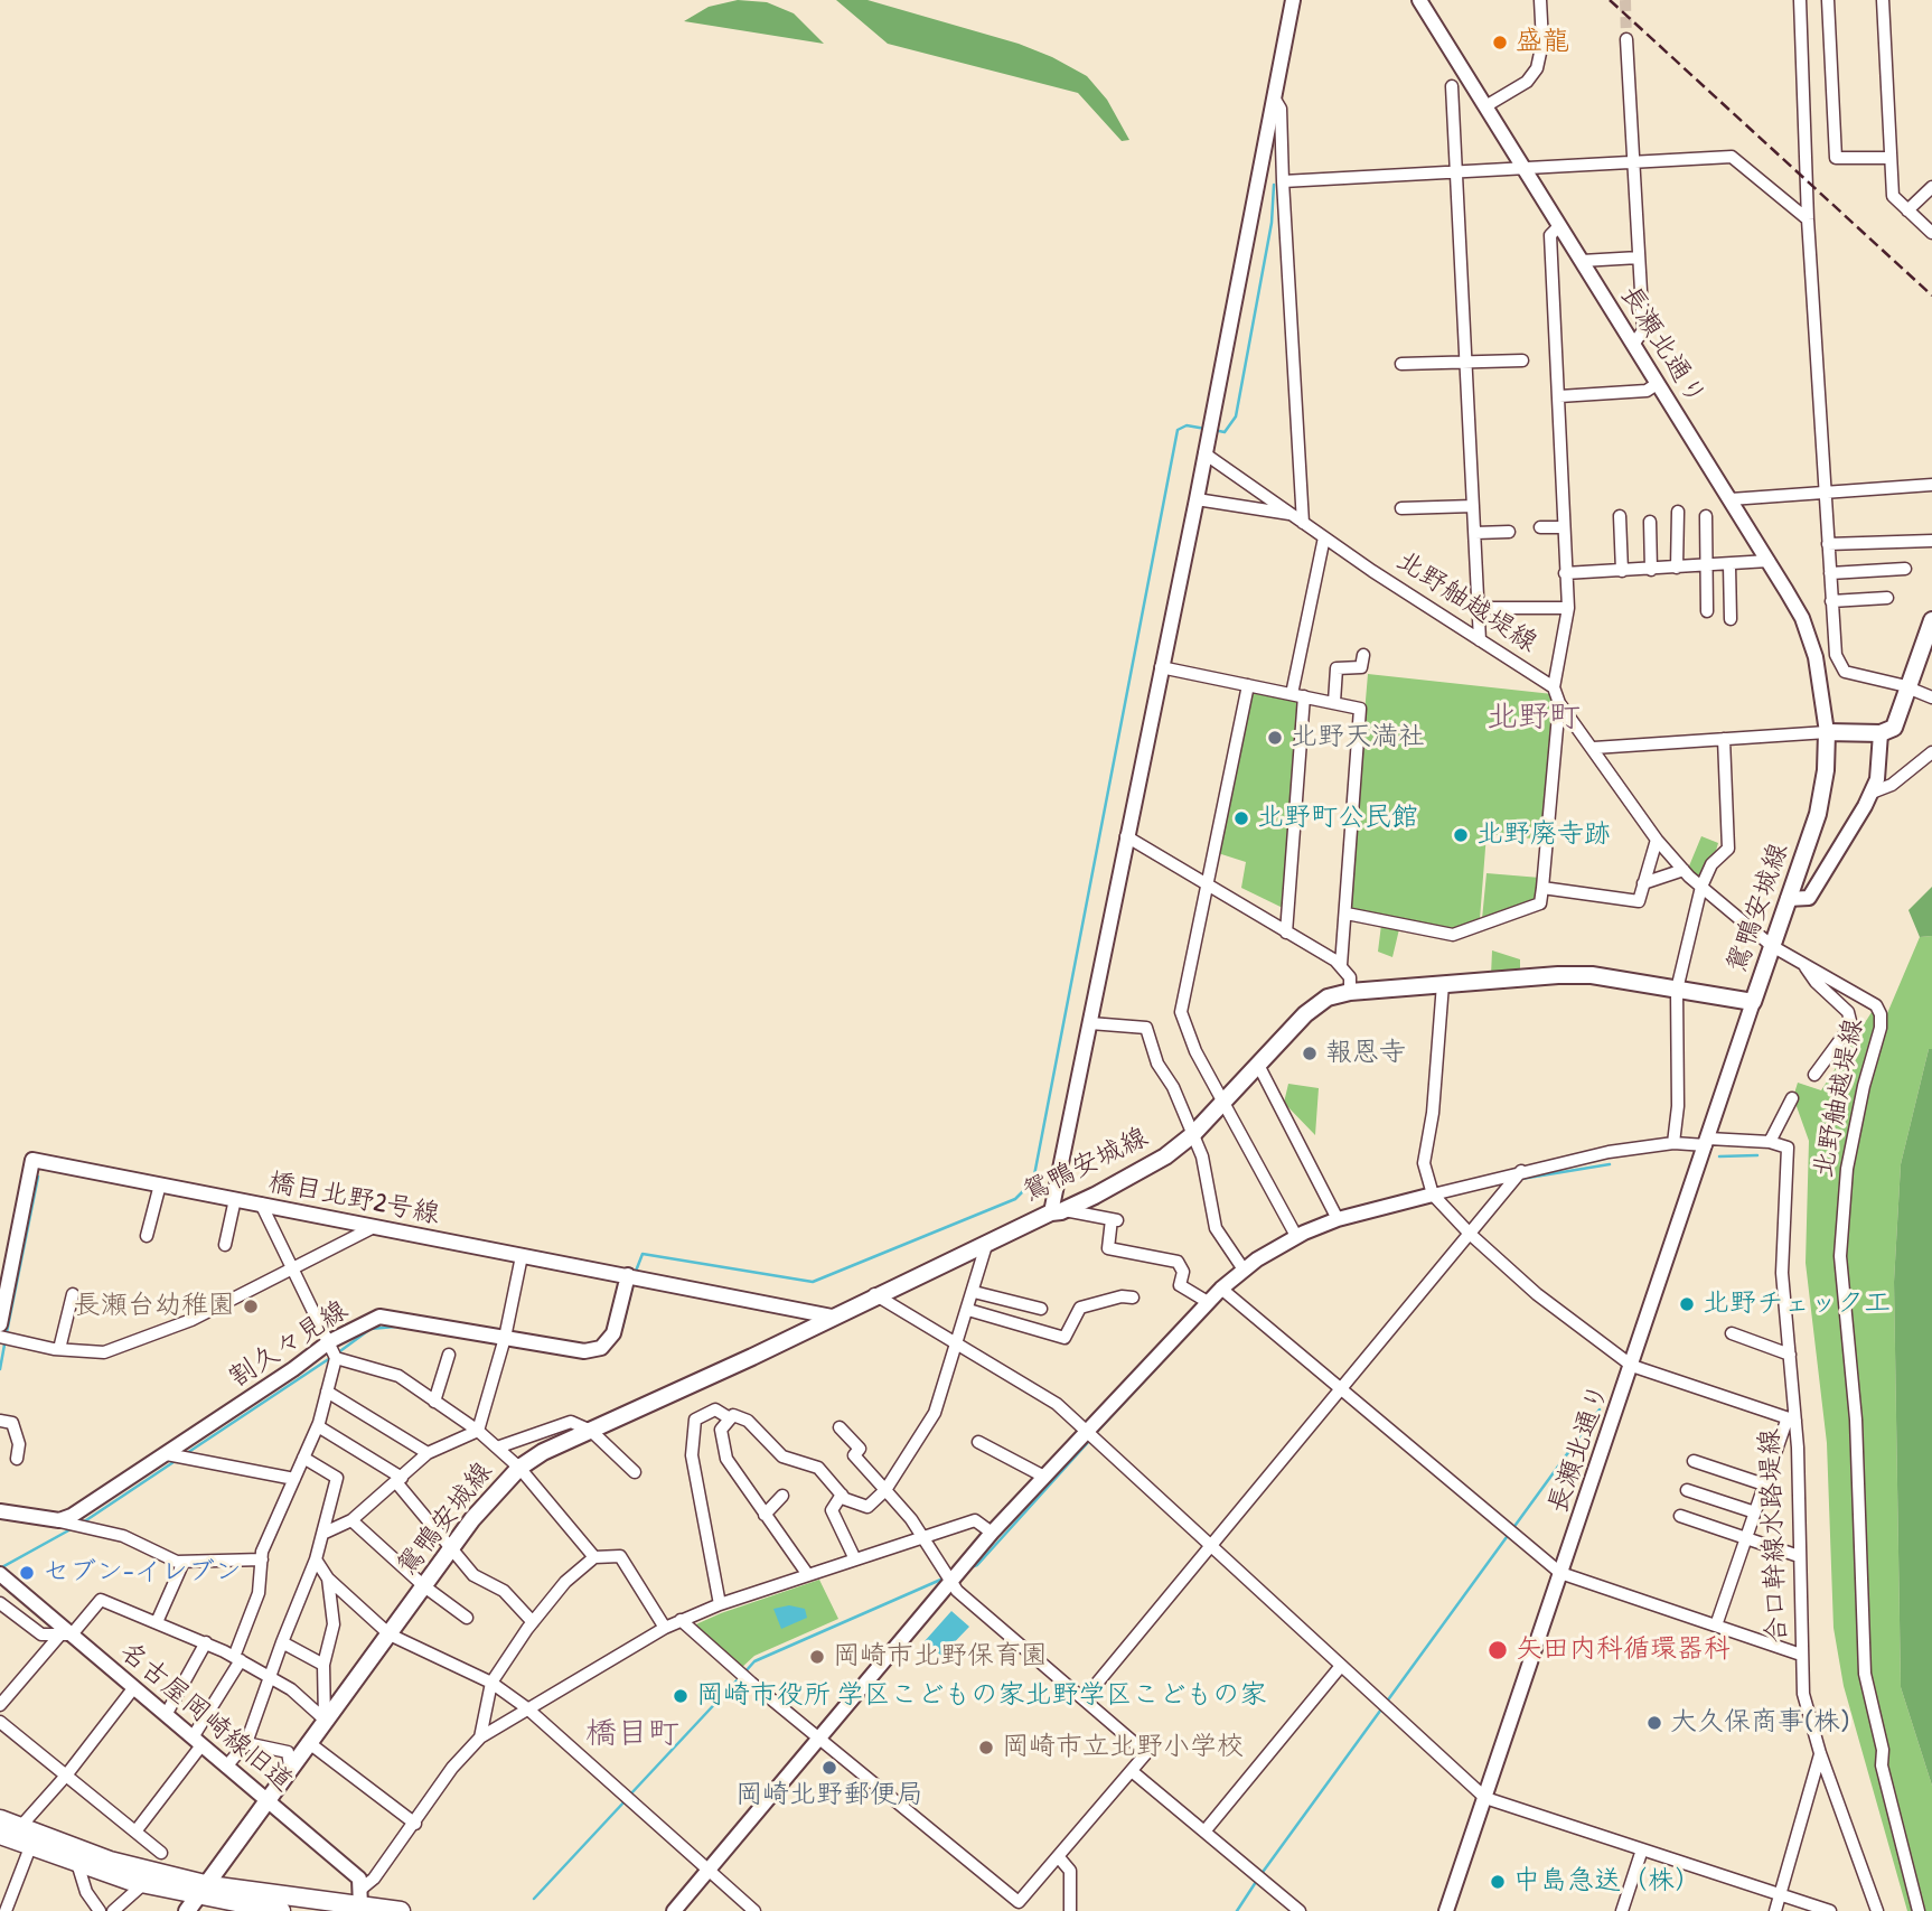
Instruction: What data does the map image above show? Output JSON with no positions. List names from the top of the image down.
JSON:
{
  "streets": {
    "main road": ["鴛鴨安城線"],
    "street": [
      "長瀬北通り",
      "北野舳越堤線",
      "橋目北野2号線",
      "割久々見線",
      "合口幹線水路堤線",
      "名古屋岡崎線旧道"
    ]
  },
  "crossings": [
    ["長瀬北通り", "鴛鴨安城線"],
    ["北野舳越堤線", "鴛鴨安城線"],
    ["鴛鴨安城線", "橋目北野2号線"],
    ["鴛鴨安城線", "名古屋岡崎線旧道"],
    ["橋目北野2号線", "割久々見線"]
  ],
  "districts": ["北野町", "橋目町"],
  "places": [
    "盛龍",
    "北野天満社",
    "北野町公民館",
    "北野廃寺跡",
    "報恩寺",
    "北野チェック工",
    "長瀬台幼稚園",
    "セブン-イレブン",
    "矢田内科循環器科",
    "岡崎市北野保育園",
    "岡崎市役所 学区こどもの家北野学区こどもの家",
    "大久保商事(株)",
    "岡崎市立北野小学校",
    "岡崎北野郵便局",
    "中島急送（株）"
  ]
}
